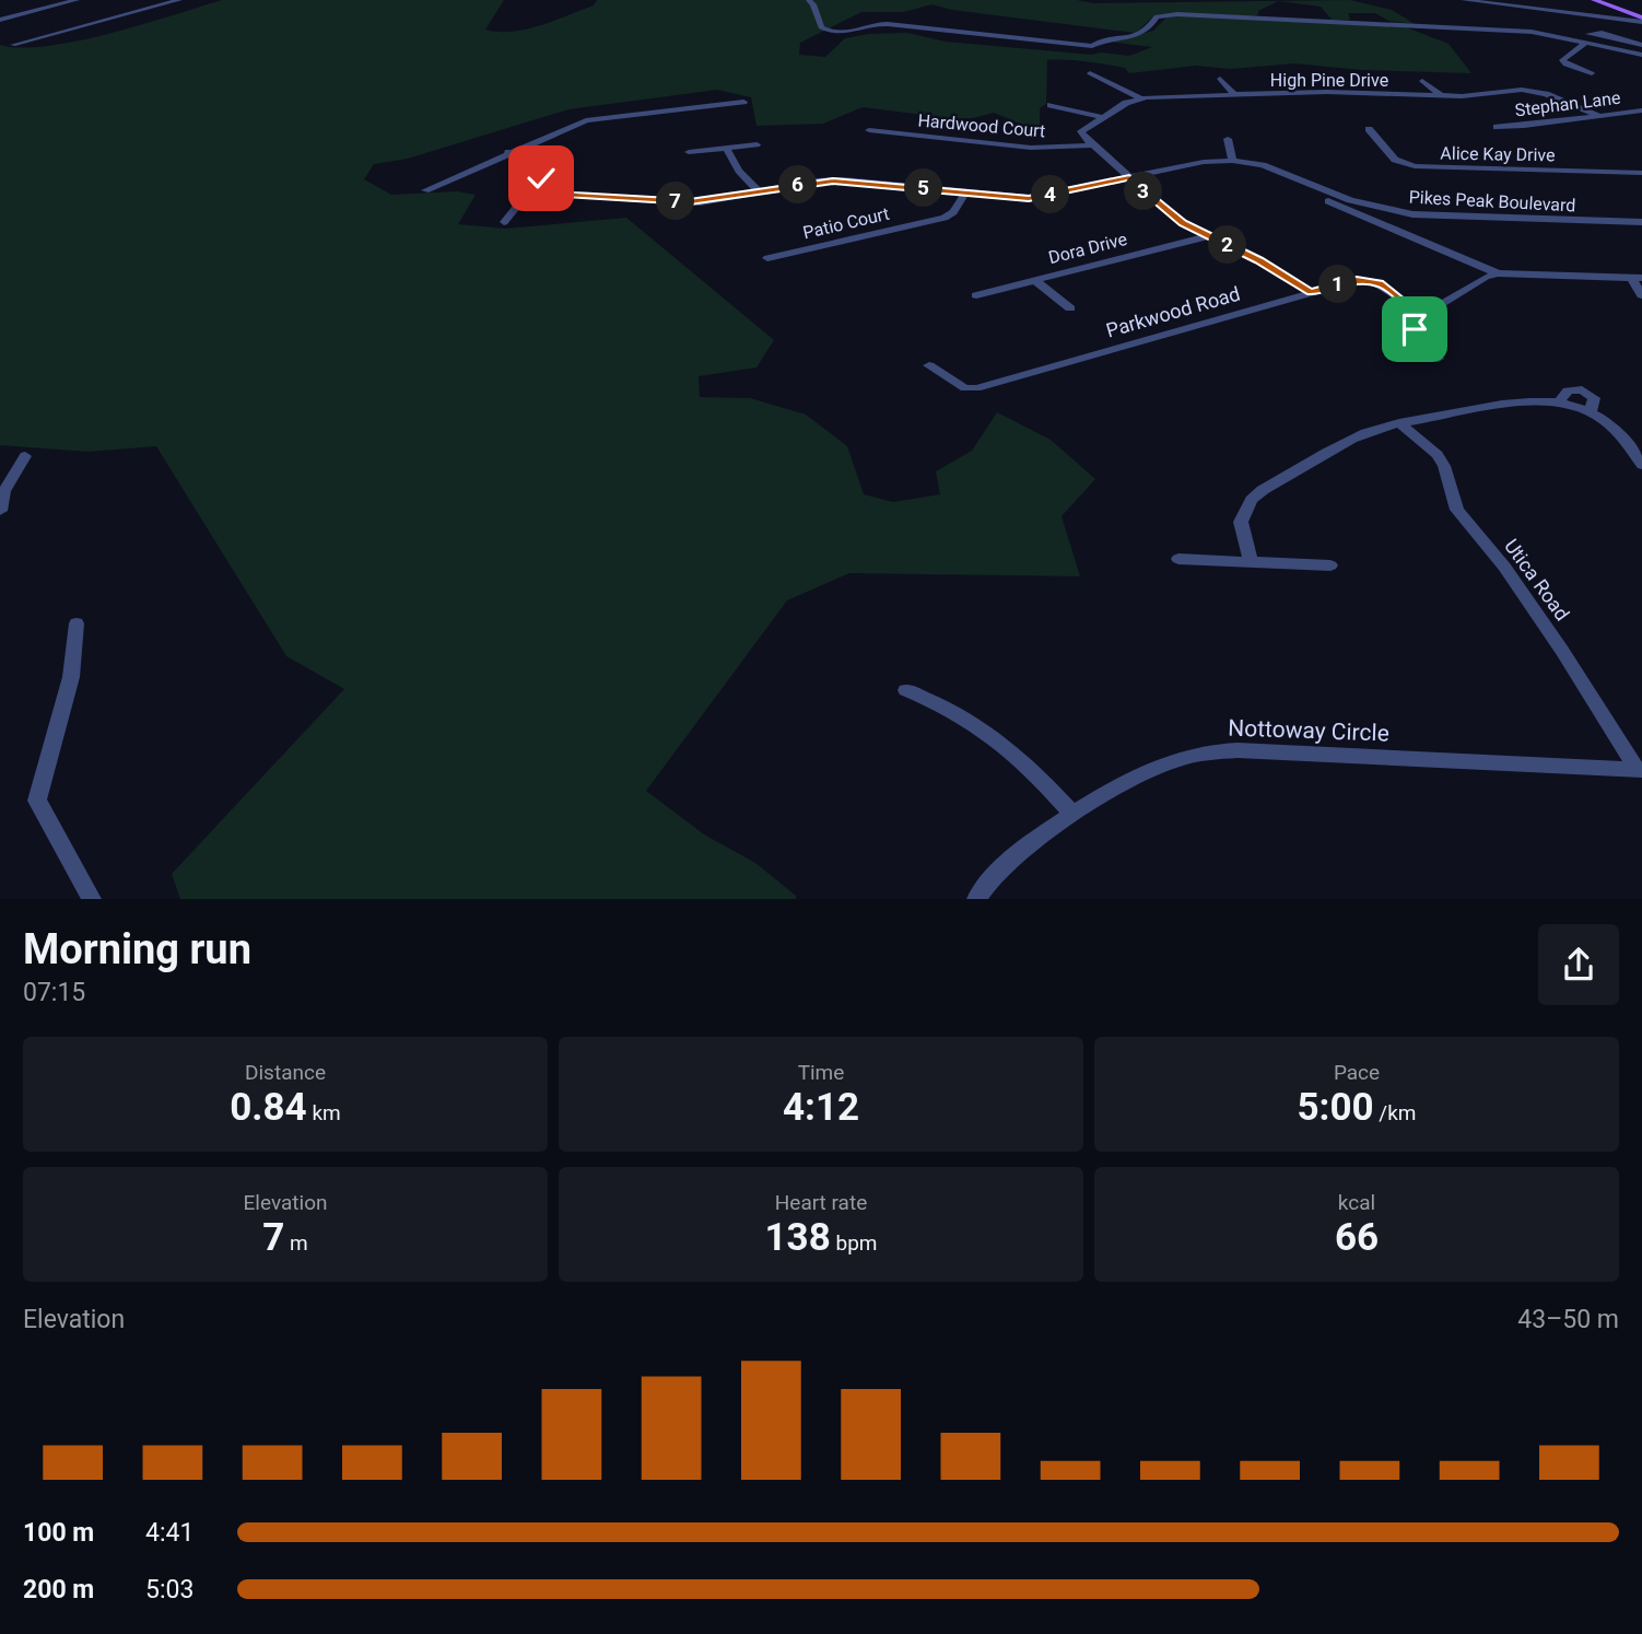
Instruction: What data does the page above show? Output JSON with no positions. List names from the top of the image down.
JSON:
{
  "streets": {
    "street": [
      "High Pine Drive",
      "Stephan Lane",
      "Hardwood Court",
      "Alice Kay Drive",
      "Pikes Peak Boulevard",
      "Patio Court",
      "Dora Drive",
      "Parkwood Road",
      "Utica Road",
      "Nottoway Circle"
    ]
  },
  "crossings": [
    ["High Pine Drive", "Stephan Lane"],
    ["Pikes Peak Boulevard", "Patio Court"],
    ["Utica Road", "Nottoway Circle"]
  ],
  "page": {
    "pins": [
      "6",
      "5",
      "3",
      "4",
      "7",
      "2",
      "1"
    ],
    "heading": ["Morning run", "07:15"],
    "stats": [
      ["Distance", "0.84 km"],
      ["Time", "4:12"],
      ["Pace", "5:00 /km"],
      ["Elevation", "7 m"],
      ["Heart rate", "138 bpm"],
      ["kcal", "66"]
    ],
    "chart": ["Elevation", "43–50 m"],
    "list": [
      {
        "name": "100 m",
        "note": "4:41"
      },
      {
        "name": "200 m",
        "note": "5:03"
      }
    ]
  }
}
